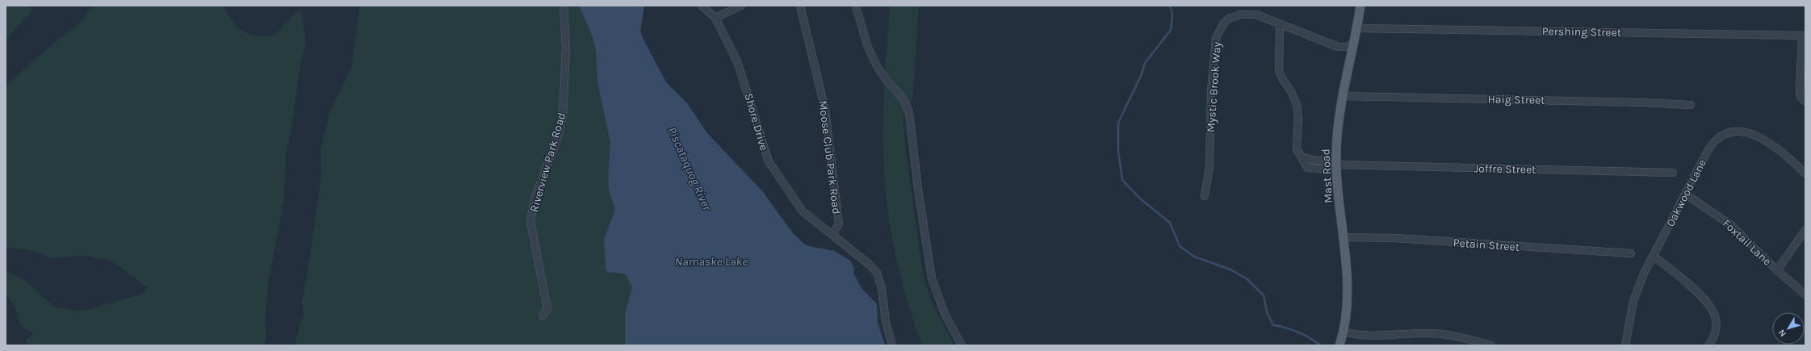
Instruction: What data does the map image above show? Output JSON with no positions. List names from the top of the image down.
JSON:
{
  "streets": {
    "main road": ["Mast Road"],
    "street": [
      "Pershing Street",
      "Mystic Brook Way",
      "Haig Street",
      "Shore Drive",
      "Moose Club Park Road",
      "Riverview Park Road",
      "Joffre Street",
      "Oakwood Lane",
      "Foxtail Lane",
      "Petain Street"
    ]
  },
  "crossings": [
    ["Pershing Street", "Mast Road"],
    ["Mystic Brook Way", "Mast Road"],
    ["Haig Street", "Mast Road"],
    ["Shore Drive", "Moose Club Park Road"],
    ["Joffre Street", "Mast Road"],
    ["Mast Road", "Petain Street"],
    ["Oakwood Lane", "Foxtail Lane"]
  ],
  "water": ["Piscataquog River", "Namaske Lake"],
  "north": "bottom left"
}
